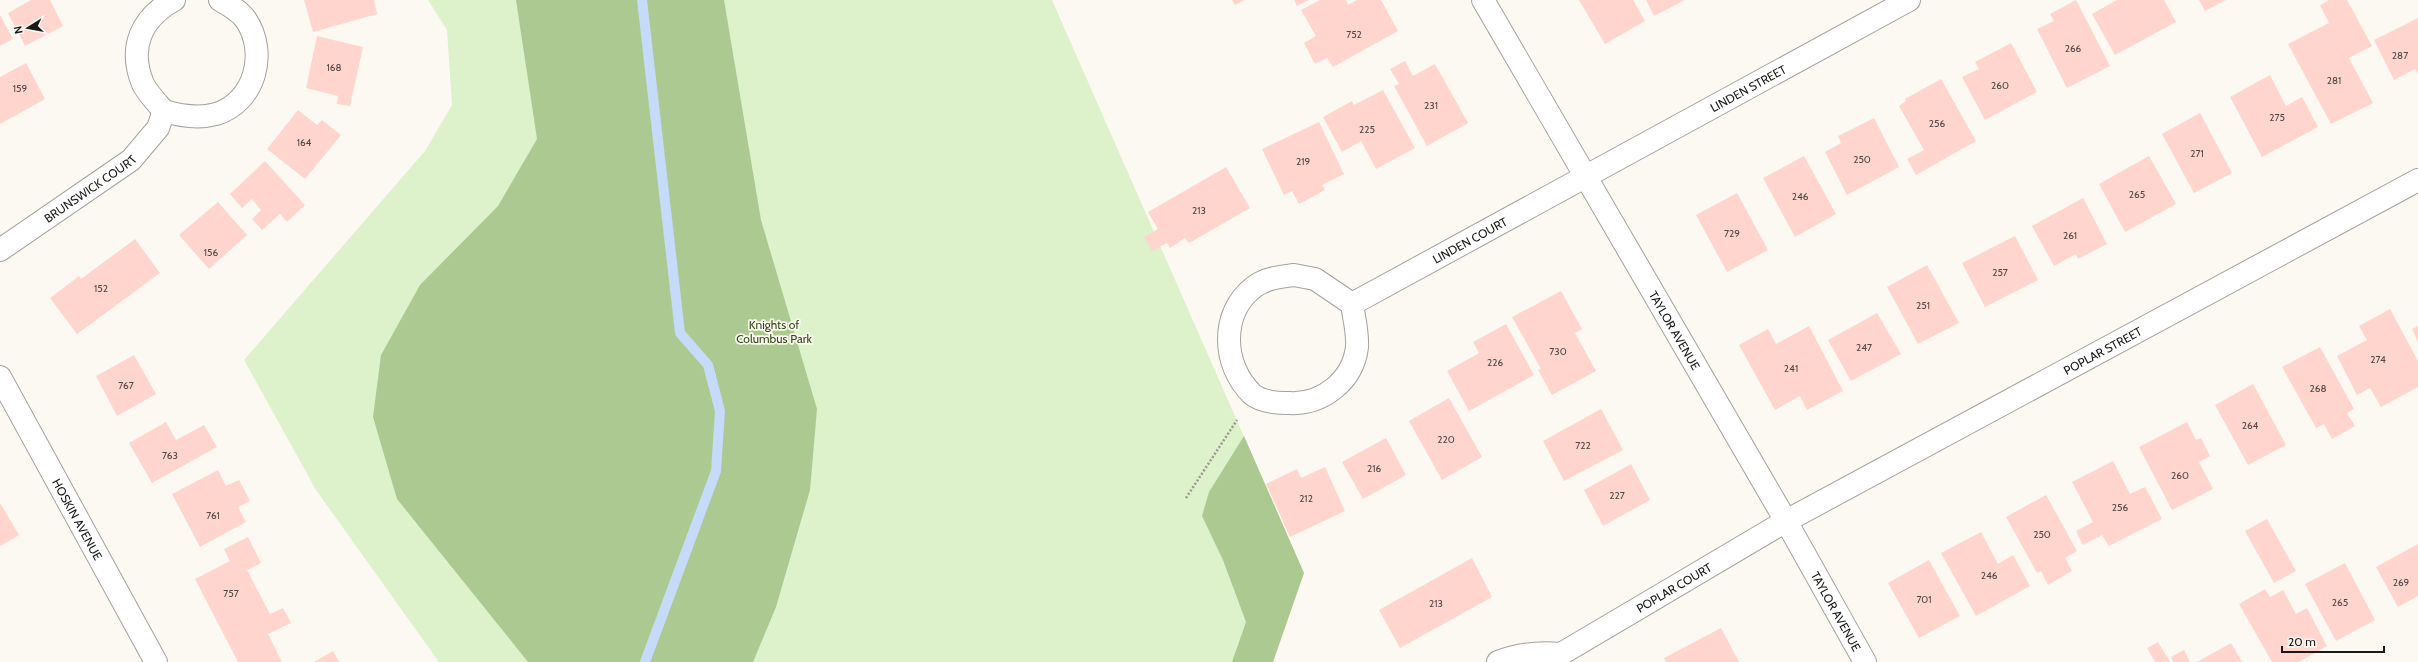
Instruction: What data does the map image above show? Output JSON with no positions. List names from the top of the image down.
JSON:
{
  "streets": {
    "street": [
      "LINDEN STREET",
      "BRUNSWICK COURT",
      "LINDEN COURT",
      "TAYLOR AVENUE",
      "POPLAR STREET",
      "HOSKIN AVENUE",
      "POPLAR COURT"
    ]
  },
  "crossings": [
    ["LINDEN STREET", "LINDEN COURT"],
    ["LINDEN STREET", "TAYLOR AVENUE"],
    ["LINDEN COURT", "TAYLOR AVENUE"],
    ["TAYLOR AVENUE", "POPLAR STREET"],
    ["TAYLOR AVENUE", "POPLAR COURT"],
    ["POPLAR STREET", "POPLAR COURT"]
  ],
  "parks": ["Knights of Columbus Park"],
  "house_numbers": [
    "752",
    "266",
    "287",
    "168",
    "281",
    "260",
    "159",
    "231",
    "275",
    "256",
    "225",
    "164",
    "271",
    "250",
    "219",
    "265",
    "246",
    "213",
    "729",
    "261",
    "156",
    "257",
    "152",
    "251",
    "247",
    "730",
    "274",
    "226",
    "241",
    "767",
    "268",
    "264",
    "220",
    "722",
    "763",
    "216",
    "260",
    "227",
    "212",
    "256",
    "761",
    "250",
    "246",
    "269",
    "757",
    "701",
    "265",
    "213"
  ],
  "scale_bar": "20 m",
  "north": "left"
}
